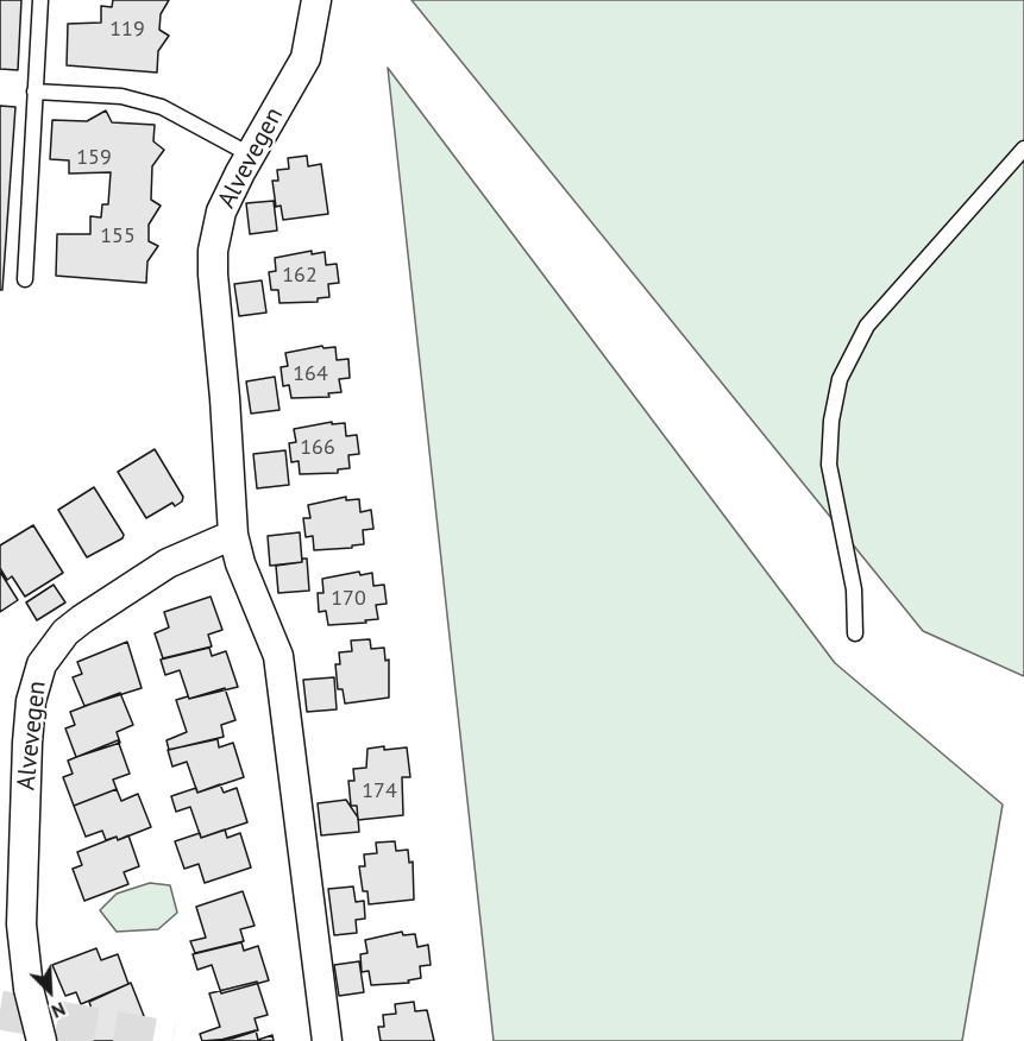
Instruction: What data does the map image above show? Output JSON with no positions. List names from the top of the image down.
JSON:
{
  "streets": {
    "street": ["Alvevegen"]
  },
  "house_numbers": [
    "119",
    "159",
    "155",
    "162",
    "164",
    "166",
    "170",
    "174"
  ],
  "north": "bottom right"
}
